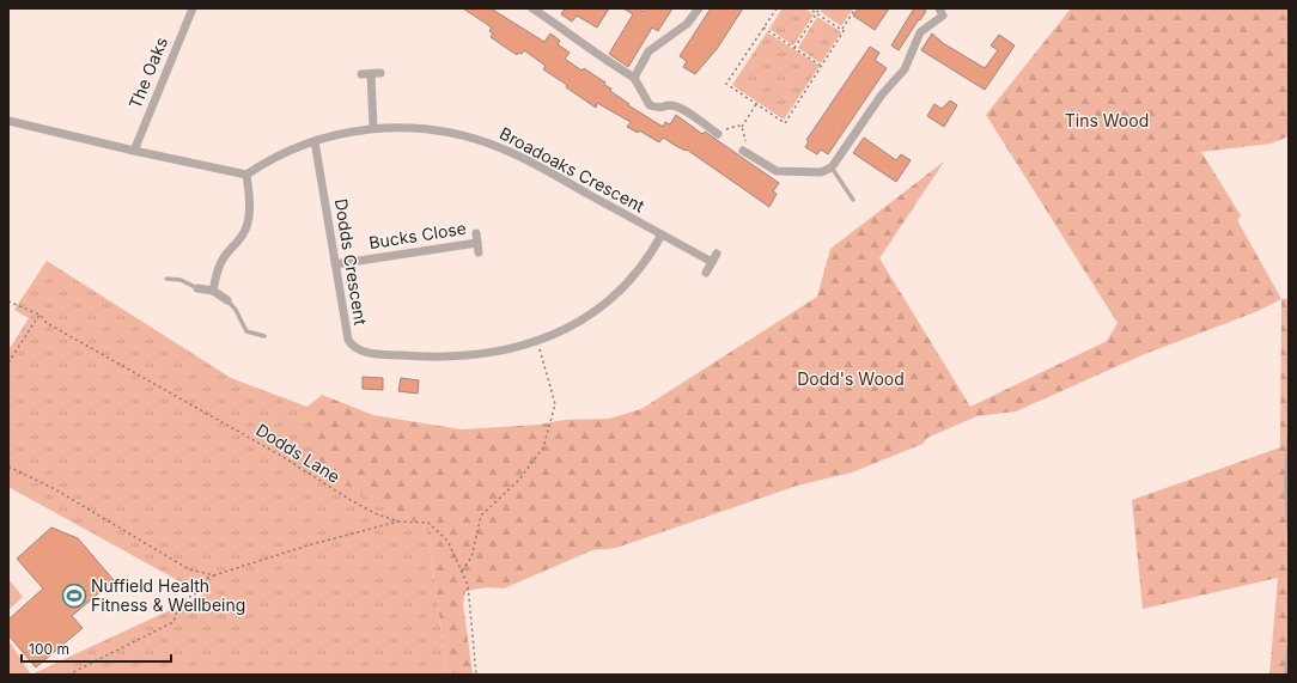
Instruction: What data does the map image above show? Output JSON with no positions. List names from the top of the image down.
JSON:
{
  "streets": {
    "street": [
      "The Oaks",
      "Broadoaks Crescent",
      "Bucks Close",
      "Dodds Crescent"
    ],
    "path": ["Dodds Lane"]
  },
  "crossings": [
    ["Broadoaks Crescent", "Dodds Crescent"],
    ["Bucks Close", "Dodds Crescent"]
  ],
  "parks": ["Tins Wood", "Dodd's Wood"],
  "places": {
    "sports": ["Nuffield Health Fitness & Wellbeing"]
  },
  "scale_bar": "100 m"
}
